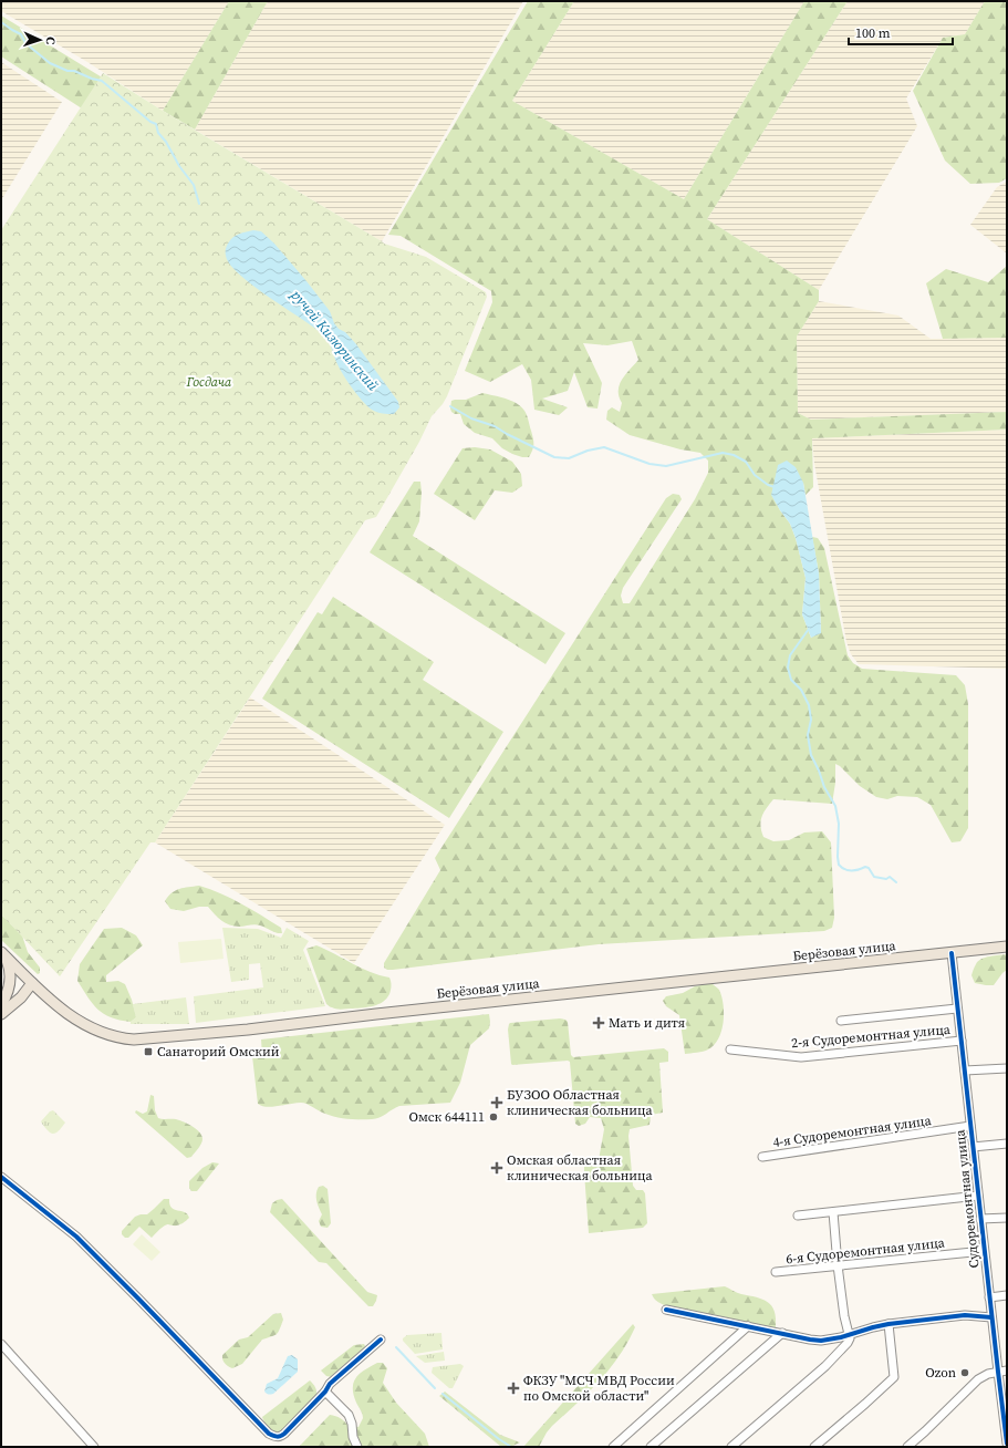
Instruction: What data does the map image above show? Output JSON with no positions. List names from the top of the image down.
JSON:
{
  "streets": {
    "main road": ["Берёзовая улица"],
    "street": [
      "2-я Судоремонтная улица",
      "4-я Судоремонтная улица",
      "Судоремонтная улица",
      "6-я Судоремонтная улица"
    ]
  },
  "crossings": [
    ["Берёзовая улица", "Судоремонтная улица"],
    ["2-я Судоремонтная улица", "Судоремонтная улица"],
    ["4-я Судоремонтная улица", "Судоремонтная улица"],
    ["Судоремонтная улица", "6-я Судоремонтная улица"]
  ],
  "water": ["ручей Кизюринский"],
  "parks": ["Госдача"],
  "places": {
    "health": [
      "Мать и дитя",
      "БУЗОО Областная клиническая больница",
      "Омская областная клиническая больница",
      "ФКЗУ \"МСЧ МВД России по Омской области\""
    ],
    "transit": ["Санаторий Омский"],
    "other": ["Омск 644111", "Ozon"]
  },
  "scale_bar": "100 m",
  "north": "right"
}
